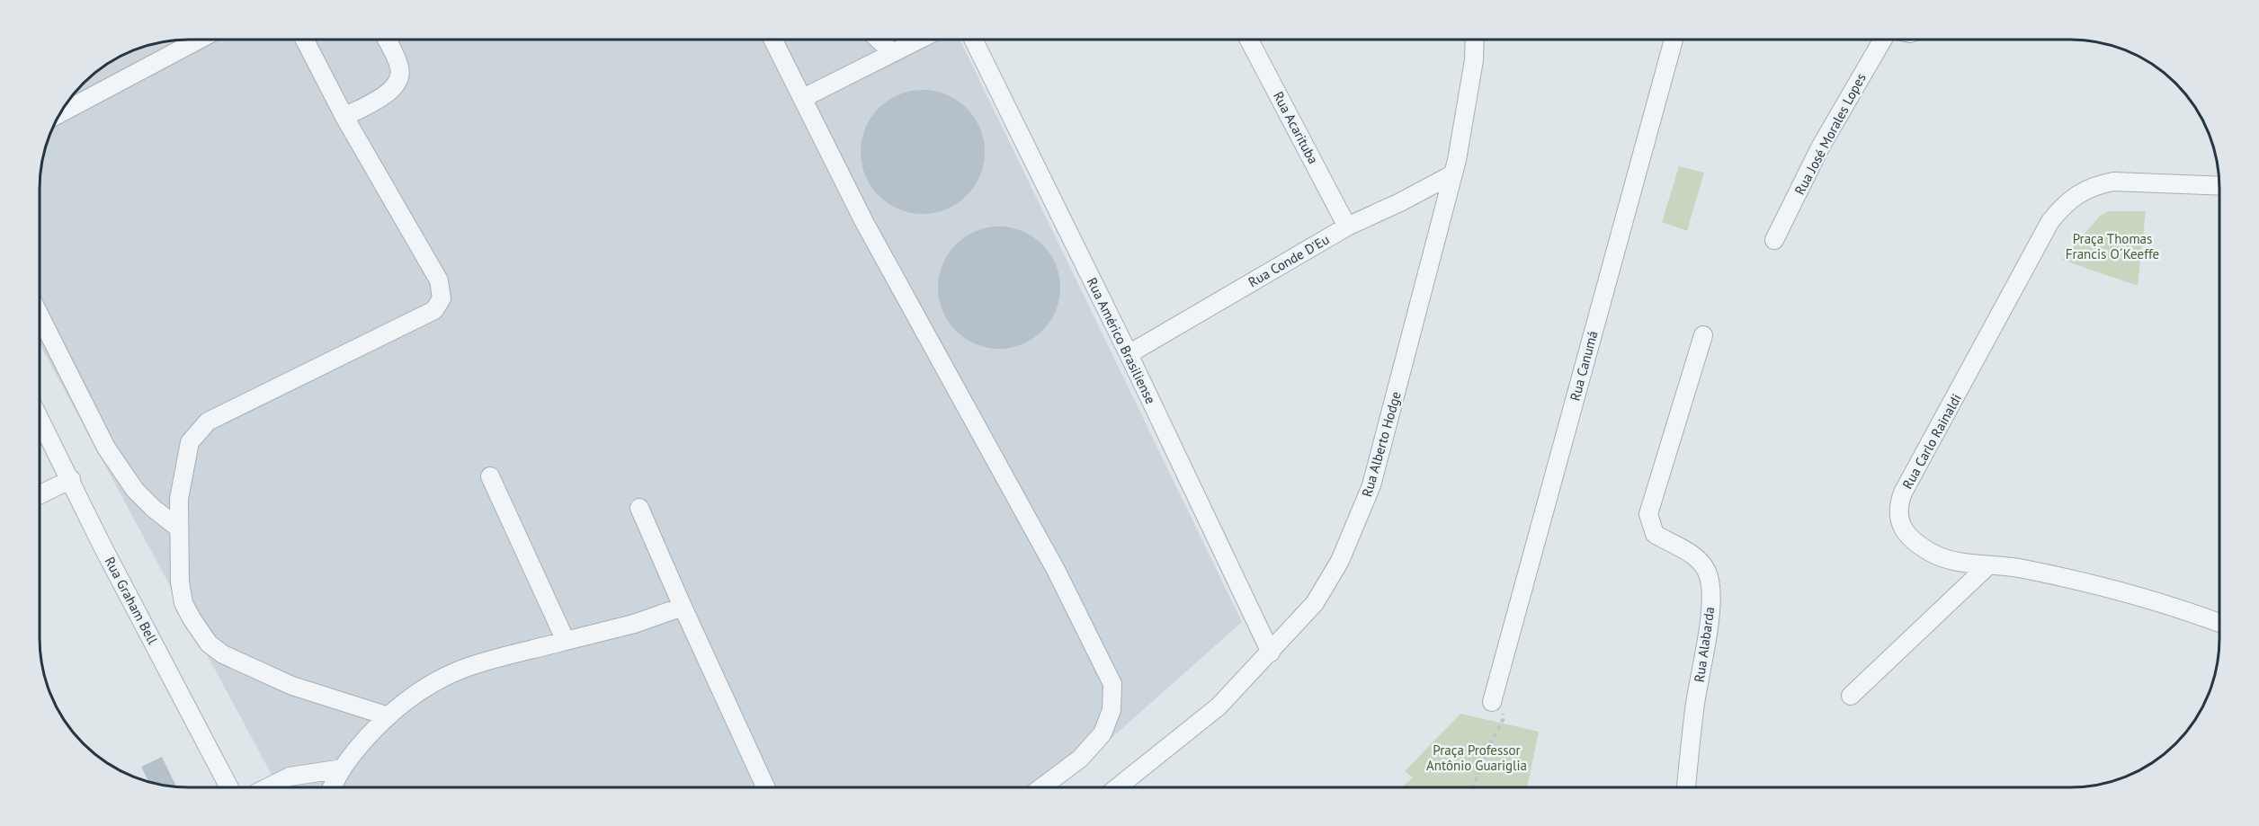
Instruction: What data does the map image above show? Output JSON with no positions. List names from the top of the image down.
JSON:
{
  "streets": {
    "street": [
      "Rua Acarituba",
      "Rua José Morales Lopes",
      "Rua Conde D'Eu",
      "Rua Américo Brasiliense",
      "Rua Canumá",
      "Rua Carlo Rainaldi",
      "Rua Alberto Hodge",
      "Rua Graham Bell",
      "Rua Alabarda"
    ]
  },
  "crossings": [
    ["Rua Acarituba", "Rua Conde D'Eu"],
    ["Rua Conde D'Eu", "Rua Américo Brasiliense"],
    ["Rua Conde D'Eu", "Rua Alberto Hodge"],
    ["Rua Américo Brasiliense", "Rua Alberto Hodge"]
  ],
  "parks": ["Praça Thomas Francis O´Keeffe", "Praça Professor Antônio Guariglia"]
}
